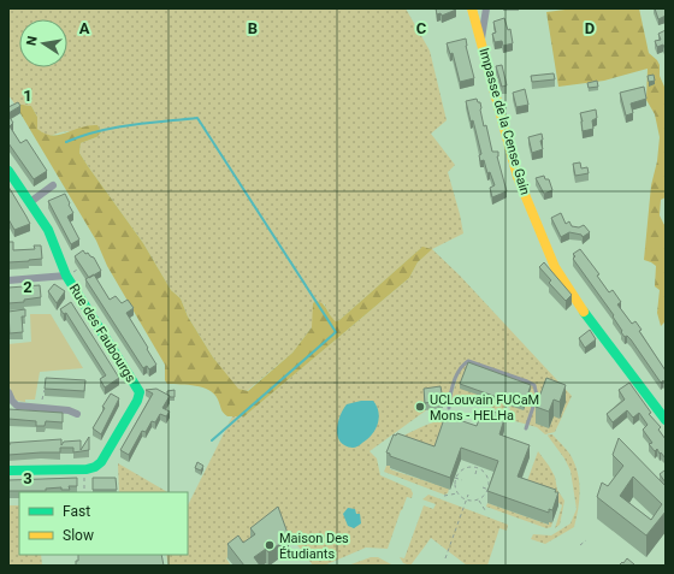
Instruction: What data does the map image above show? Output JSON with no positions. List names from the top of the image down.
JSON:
{
  "streets": {
    "street": ["Impasse de la Cense Gain", "Rue des Faubourgs"]
  },
  "places": ["UCLouvain FUCaM Mons - HELHa", "Maison Des Étudiants"],
  "legend": ["Fast", "Slow"],
  "north": "left",
  "grid": {
    "columns": [
      "A",
      "B",
      "C",
      "D"
    ],
    "rows": ["1", "2", "3"]
  }
}
